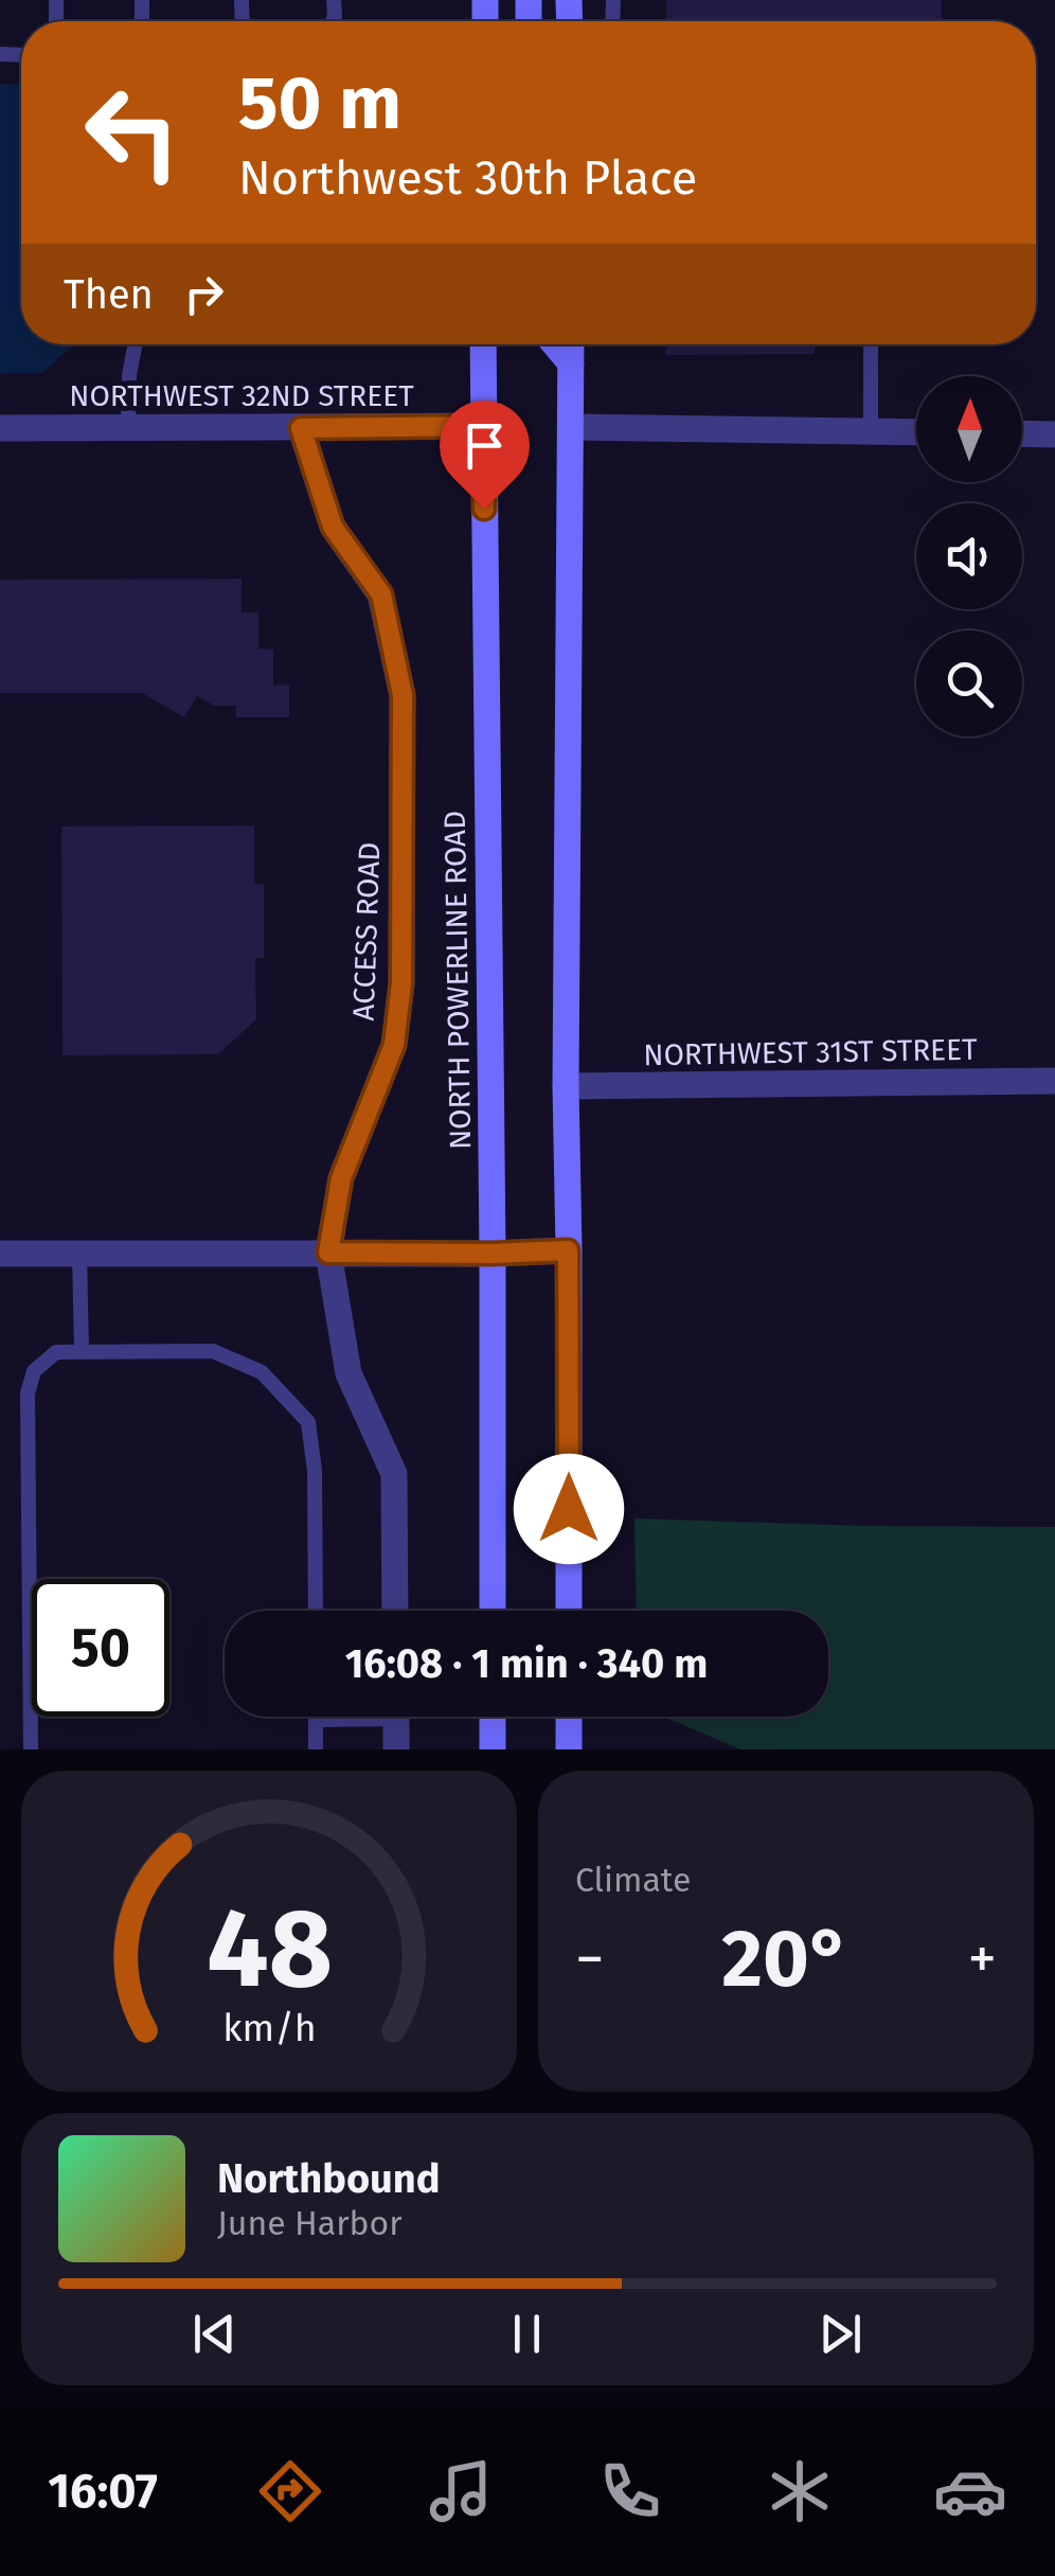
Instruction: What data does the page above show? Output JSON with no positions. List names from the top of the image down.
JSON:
{
  "streets": {
    "main road": ["NORTH POWERLINE ROAD"],
    "street": ["NORTHWEST 32ND STREET", "ACCESS ROAD", "NORTHWEST 31ST STREET"]
  },
  "crossings": [
    ["NORTHWEST 32ND STREET", "ACCESS ROAD"],
    ["NORTHWEST 32ND STREET", "NORTH POWERLINE ROAD"]
  ],
  "north": "top",
  "page": {
    "turn": ["50 m", "Northwest 30th Place"],
    "then": "Then",
    "limit": "50",
    "trip": "16:08 · 1 min · 340 m",
    "tile": "Climate",
    "heat": ["−", "20°", "+"],
    "song": ["Northbound", "June Harbor"],
    "tabs": "16:07",
    "gauge": ["48", "km/h"]
  }
}
